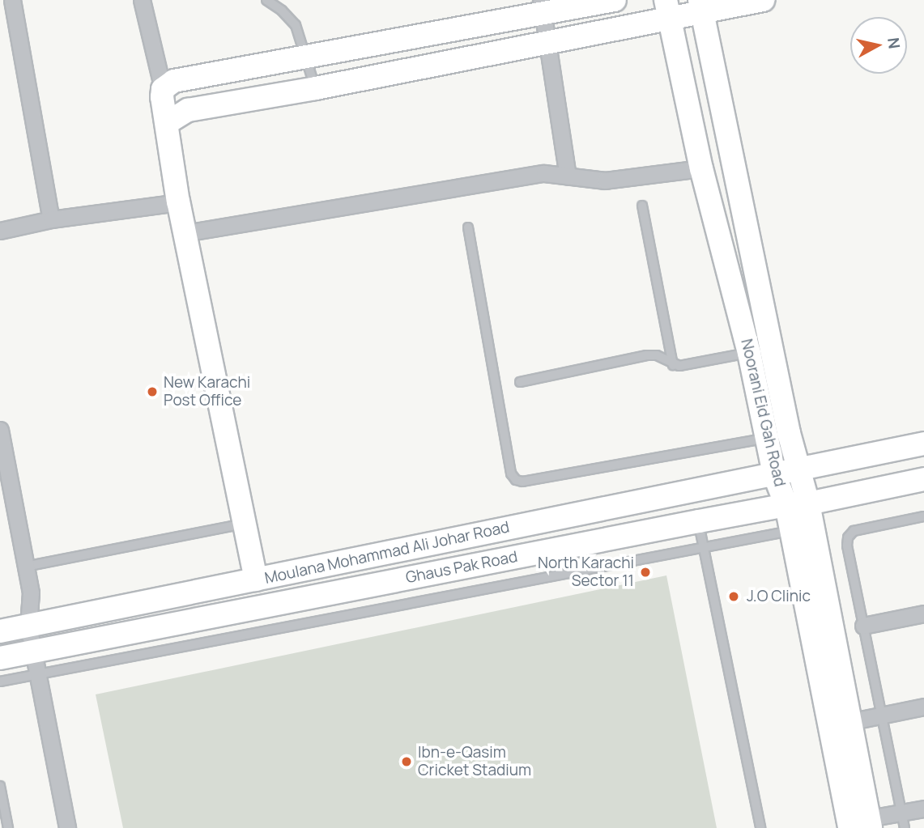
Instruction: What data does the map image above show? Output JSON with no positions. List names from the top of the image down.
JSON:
{
  "streets": {
    "main road": ["Noorani Eid Gah Road", "Moulana Mohammad Ali Johar Road", "Ghaus Pak Road"]
  },
  "crossings": [
    ["Noorani Eid Gah Road", "Moulana Mohammad Ali Johar Road"],
    ["Noorani Eid Gah Road", "Ghaus Pak Road"]
  ],
  "places": [
    "New Karachi Post Office",
    "North Karachi Sector 11",
    "J.O Clinic",
    "Ibn-e-Qasim Cricket Stadium"
  ],
  "north": "right"
}
